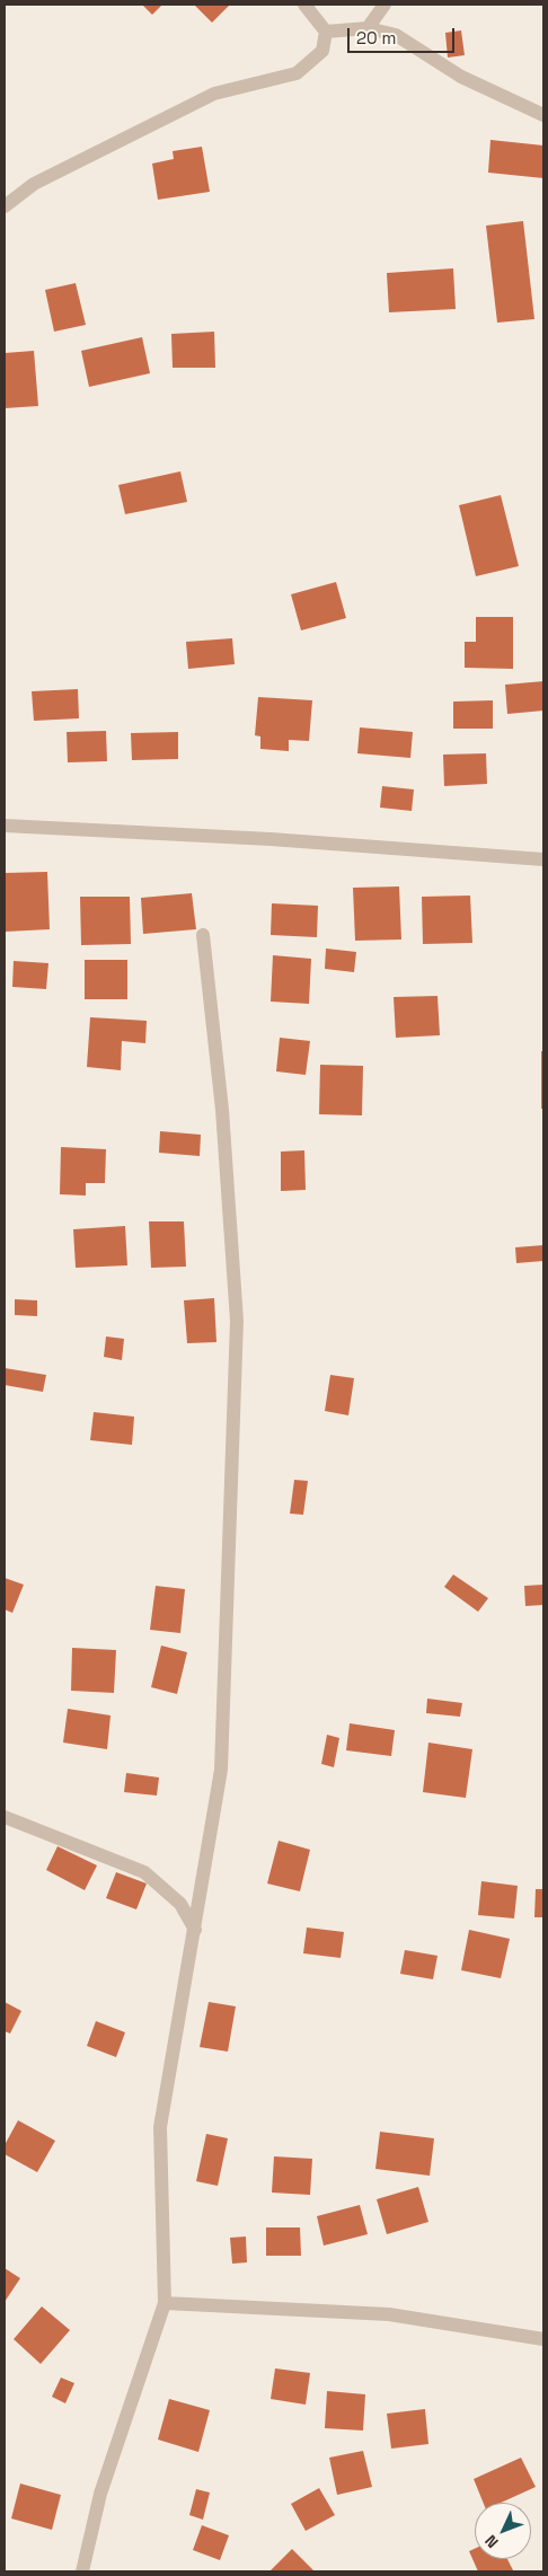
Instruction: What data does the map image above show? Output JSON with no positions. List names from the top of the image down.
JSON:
{
  "scale_bar": "20 m",
  "north": "bottom left"
}
